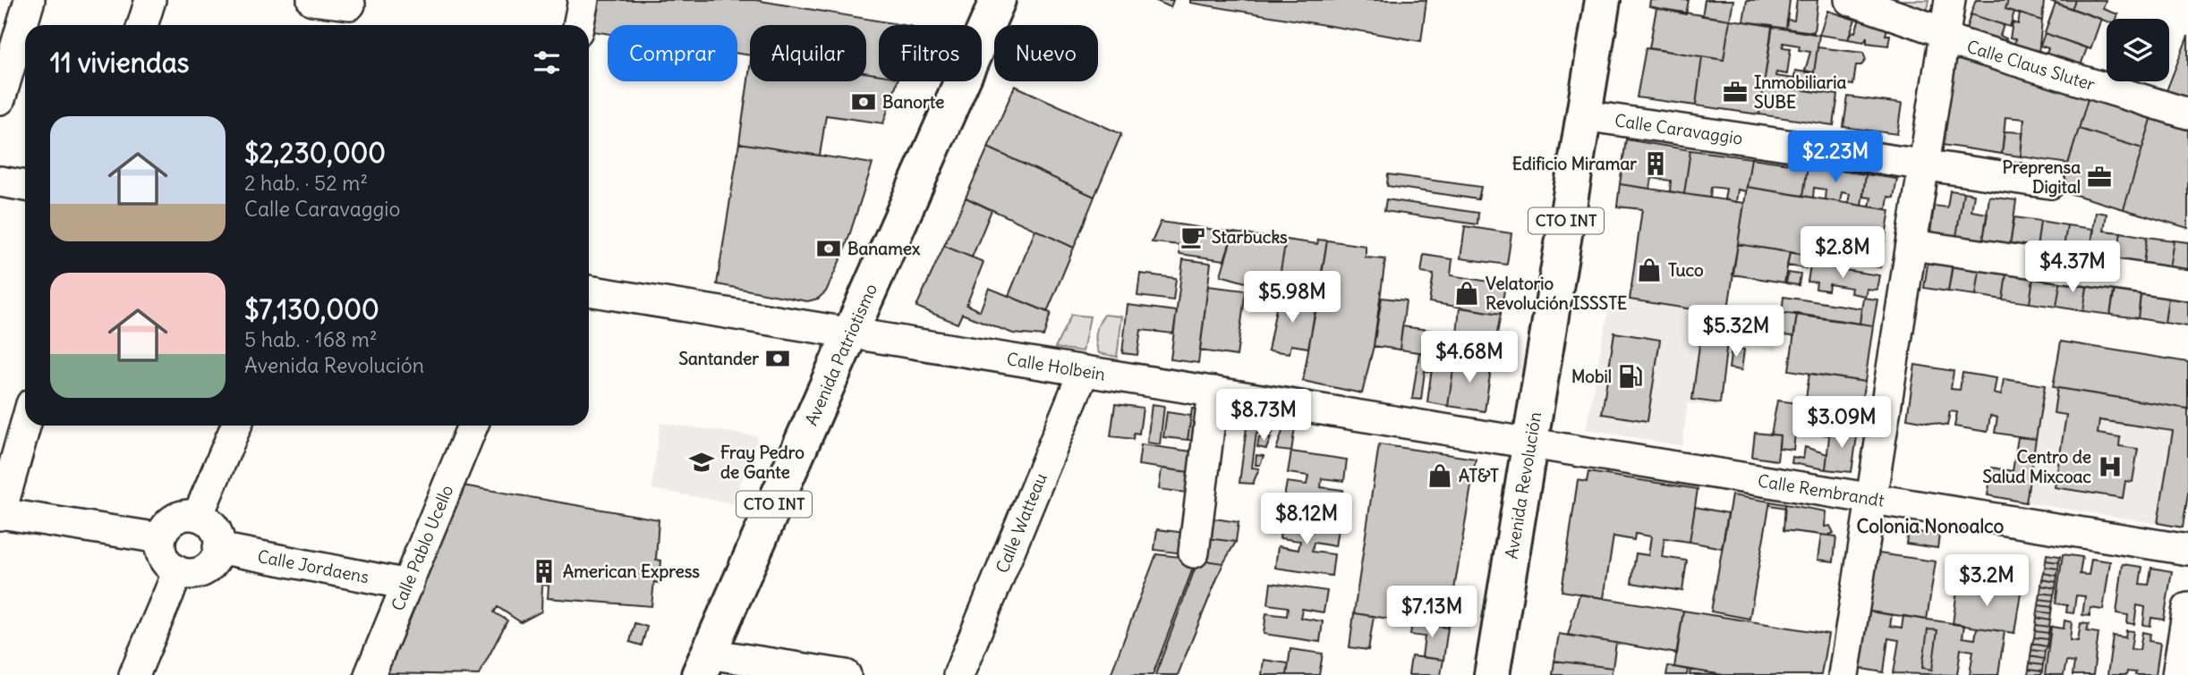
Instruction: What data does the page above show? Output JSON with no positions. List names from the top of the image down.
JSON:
{
  "streets": {
    "main road": ["CTO INT", "Avenida Patriotismo", "Avenida Revolución"],
    "street": [
      "Calle Claus Sluter",
      "Calle Caravaggio",
      "Calle Holbein",
      "Calle Rembrandt",
      "Calle Watteau",
      "Calle Pablo Ucello",
      "Calle Jordaens"
    ]
  },
  "crossings": [
    ["Calle Caravaggio", "Avenida Revolución"],
    ["Avenida Patriotismo", "Calle Holbein"],
    ["Calle Holbein", "Avenida Revolución"],
    ["Calle Holbein", "Calle Rembrandt"],
    ["Calle Holbein", "Calle Watteau"],
    ["Avenida Revolución", "Calle Rembrandt"],
    ["Calle Pablo Ucello", "Calle Jordaens"]
  ],
  "districts": ["Colonia Nonoalco"],
  "places": {
    "office": ["Inmobiliaria SUBE", "Preprensa Digital"],
    "bank": ["Banorte", "Banamex", "Santander"],
    "building": ["Edificio Miramar", "American Express"],
    "cafe": ["Starbucks"],
    "shop": ["Tuco", "Velatorio Revolución ISSSTE", "AT&T"],
    "fuel station": ["Mobil"],
    "school or university": ["Fray Pedro de Gante"],
    "hospital": ["Centro de Salud Mixcoac"]
  },
  "page": {
    "chip": [
      "Comprar",
      "Alquilar",
      "Filtros",
      "Nuevo"
    ],
    "heading": "11 viviendas",
    "list": [
      {
        "name": "$2,230,000",
        "note": "2 hab. · 52 m² · Calle Caravaggio"
      },
      {
        "name": "$7,130,000",
        "note": "5 hab. · 168 m² · Avenida Revolución"
      }
    ],
    "price": [
      "$2.23M",
      "$2.8M",
      "$4.37M",
      "$5.98M",
      "$5.32M",
      "$4.68M",
      "$8.73M",
      "$3.09M",
      "$8.12M",
      "$3.2M",
      "$7.13M"
    ]
  }
}
